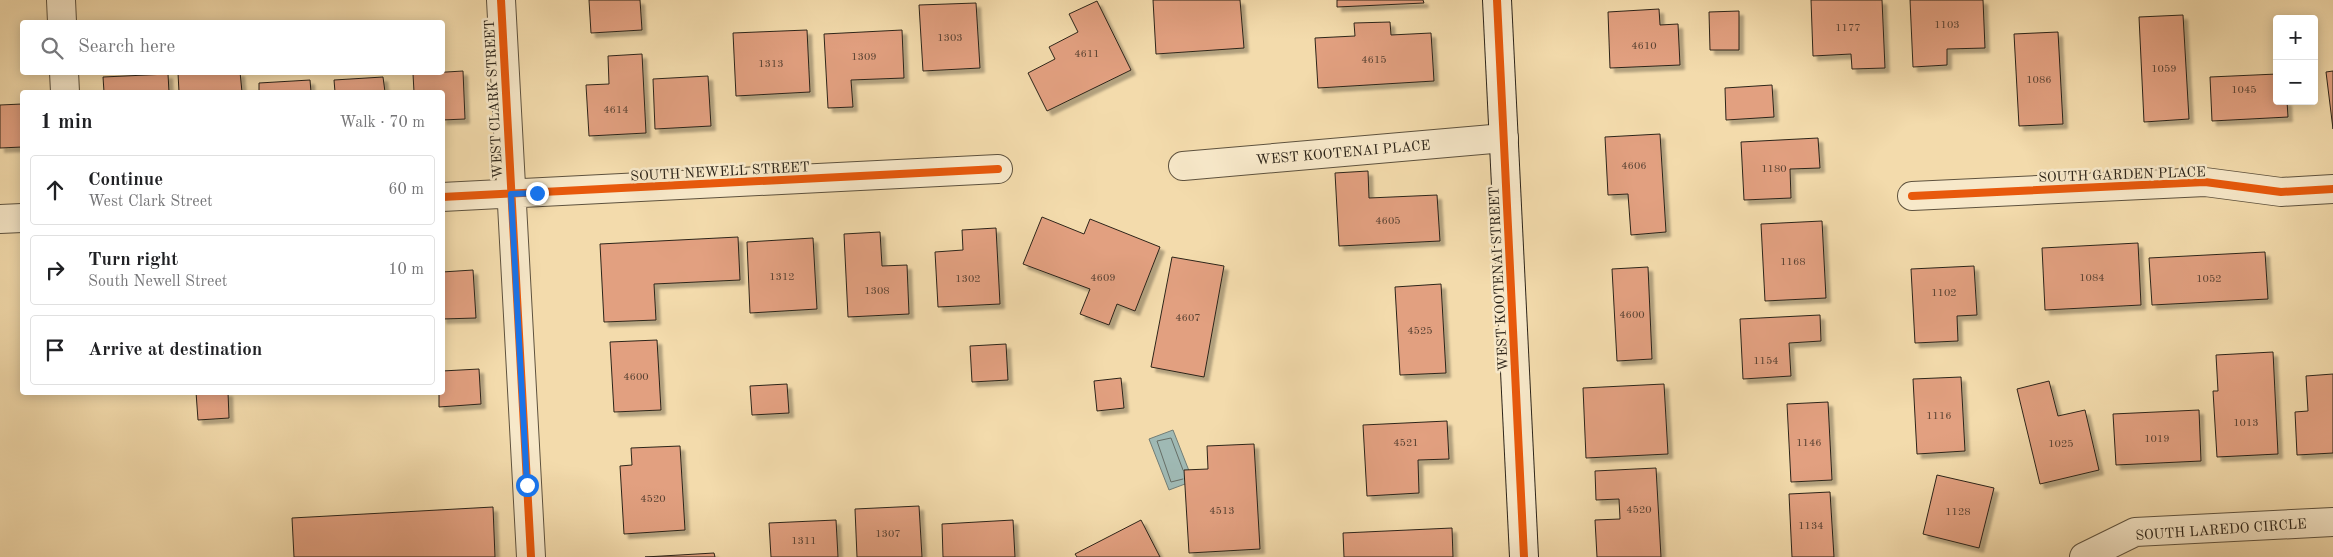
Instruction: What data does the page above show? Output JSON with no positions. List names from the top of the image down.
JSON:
{
  "streets": {
    "street": [
      "WEST CLARK STREET",
      "WEST KOOTENAI PLACE",
      "SOUTH NEWELL STREET",
      "SOUTH GARDEN PLACE",
      "WEST KOOTENAI STREET",
      "SOUTH LAREDO CIRCLE"
    ]
  },
  "crossings": [
    ["WEST CLARK STREET", "SOUTH NEWELL STREET"],
    ["WEST KOOTENAI PLACE", "WEST KOOTENAI STREET"]
  ],
  "house_numbers": [
    "1103",
    "1177",
    "1303",
    "4610",
    "4611",
    "1309",
    "4615",
    "1313",
    "1059",
    "1086",
    "1045",
    "4614",
    "4606",
    "1180",
    "4605",
    "1168",
    "1312",
    "4609",
    "1084",
    "1302",
    "1052",
    "1308",
    "1102",
    "4600",
    "4607",
    "4525",
    "1154",
    "4600",
    "1116",
    "1013",
    "1019",
    "4521",
    "1146",
    "1025",
    "4520",
    "4520",
    "4513",
    "1128",
    "1134",
    "1307",
    "1311"
  ],
  "page": {
    "map_buttons": ["+", "−"],
    "search": "Search here",
    "heading": ["1 min", "Walk · 70 m"],
    "list": [
      ["Continue", "West Clark Street", "60 m"],
      ["Turn right", "South Newell Street", "10 m"],
      "Arrive at destination"
    ]
  }
}
